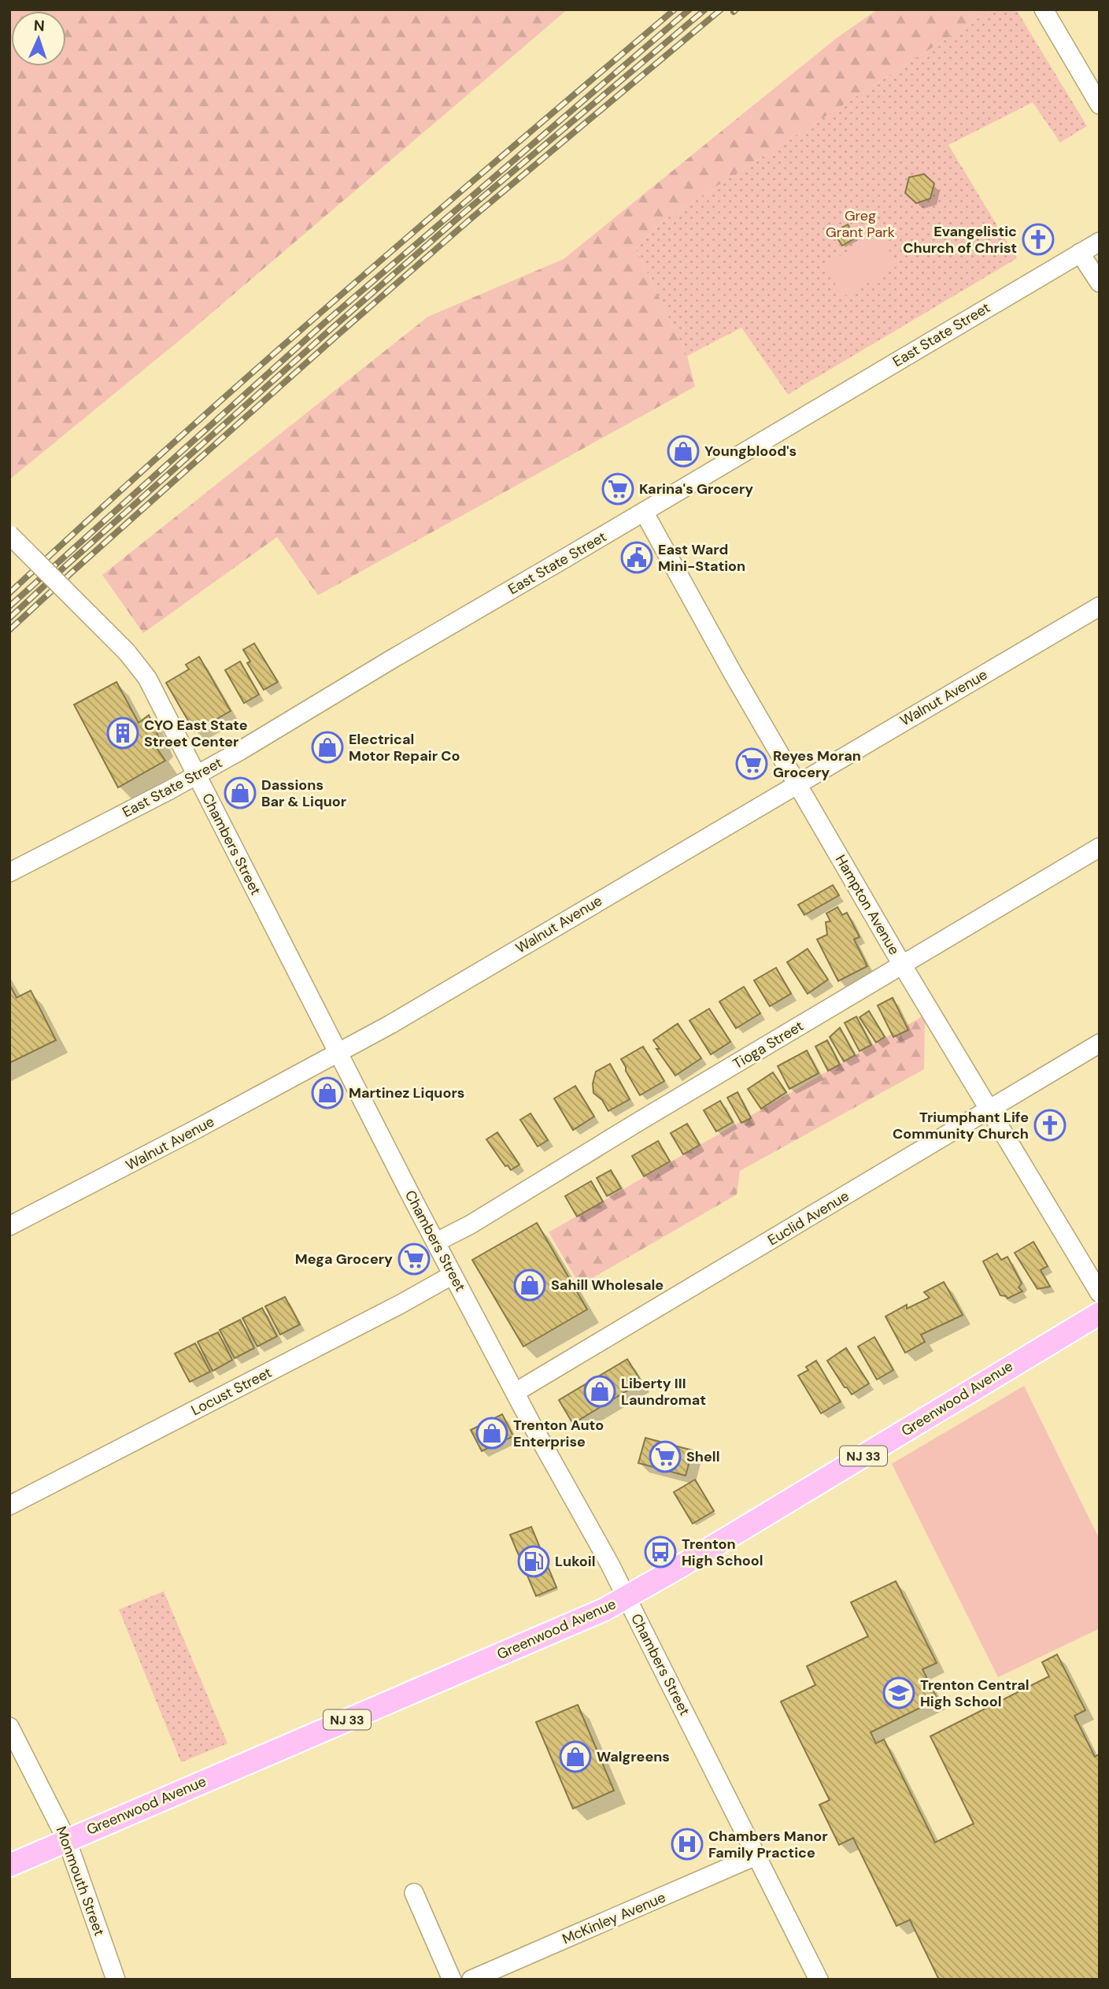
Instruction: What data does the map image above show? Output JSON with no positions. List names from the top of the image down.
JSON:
{
  "streets": {
    "main road": ["Greenwood Avenue", "NJ 33"],
    "street": [
      "East State Street",
      "Walnut Avenue",
      "Chambers Street",
      "Hampton Avenue",
      "Tioga Street",
      "Euclid Avenue",
      "Locust Street",
      "Monmouth Street",
      "McKinley Avenue"
    ]
  },
  "crossings": [
    ["East State Street", "Chambers Street"],
    ["East State Street", "Hampton Avenue"],
    ["Walnut Avenue", "Chambers Street"],
    ["Walnut Avenue", "Hampton Avenue"],
    ["Chambers Street", "Tioga Street"],
    ["Chambers Street", "Euclid Avenue"],
    ["Chambers Street", "Locust Street"],
    ["Chambers Street", "Greenwood Avenue"],
    ["Chambers Street", "McKinley Avenue"],
    ["Hampton Avenue", "Tioga Street"],
    ["Hampton Avenue", "Euclid Avenue"],
    ["Greenwood Avenue", "Monmouth Street"]
  ],
  "parks": ["Greg Grant Park"],
  "places": {
    "church": ["Evangelistic Church of Christ", "Triumphant Life Community Church"],
    "shop": [
      "Youngblood's",
      "Electrical Motor Repair Co",
      "Dassions Bar & Liquor",
      "Martinez Liquors",
      "Sahill Wholesale",
      "Liberty III Laundromat",
      "Trenton Auto Enterprise",
      "Walgreens"
    ],
    "supermarket": [
      "Karina's Grocery",
      "Reyes Moran Grocery",
      "Mega Grocery",
      "Shell"
    ],
    "public building": ["East Ward Mini-Station"],
    "building": ["CYO East State Street Center"],
    "bus stop": ["Trenton High School"],
    "fuel station": ["Lukoil"],
    "school or university": ["Trenton Central High School"],
    "hospital": ["Chambers Manor Family Practice"]
  },
  "north": "top"
}
